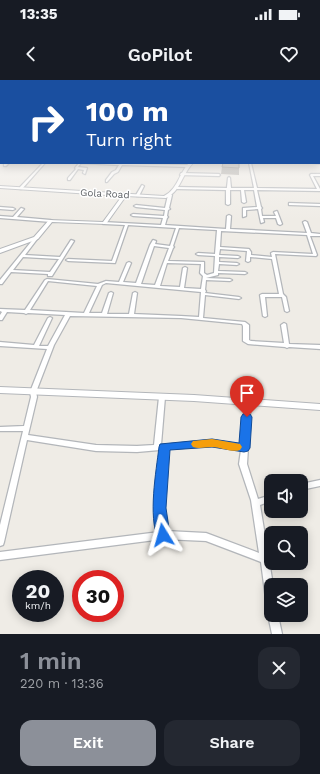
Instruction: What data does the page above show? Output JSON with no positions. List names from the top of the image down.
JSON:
{
  "streets": {
    "street": ["Gola Road"]
  },
  "page": {
    "status": "13:35",
    "header": "GoPilot",
    "turn": ["100 m", "Turn right"],
    "speed": "20 km/h",
    "limit": "30",
    "heading": ["1 min", "220 m · 13:36"],
    "buttons": ["Exit", "Share"]
  }
}
